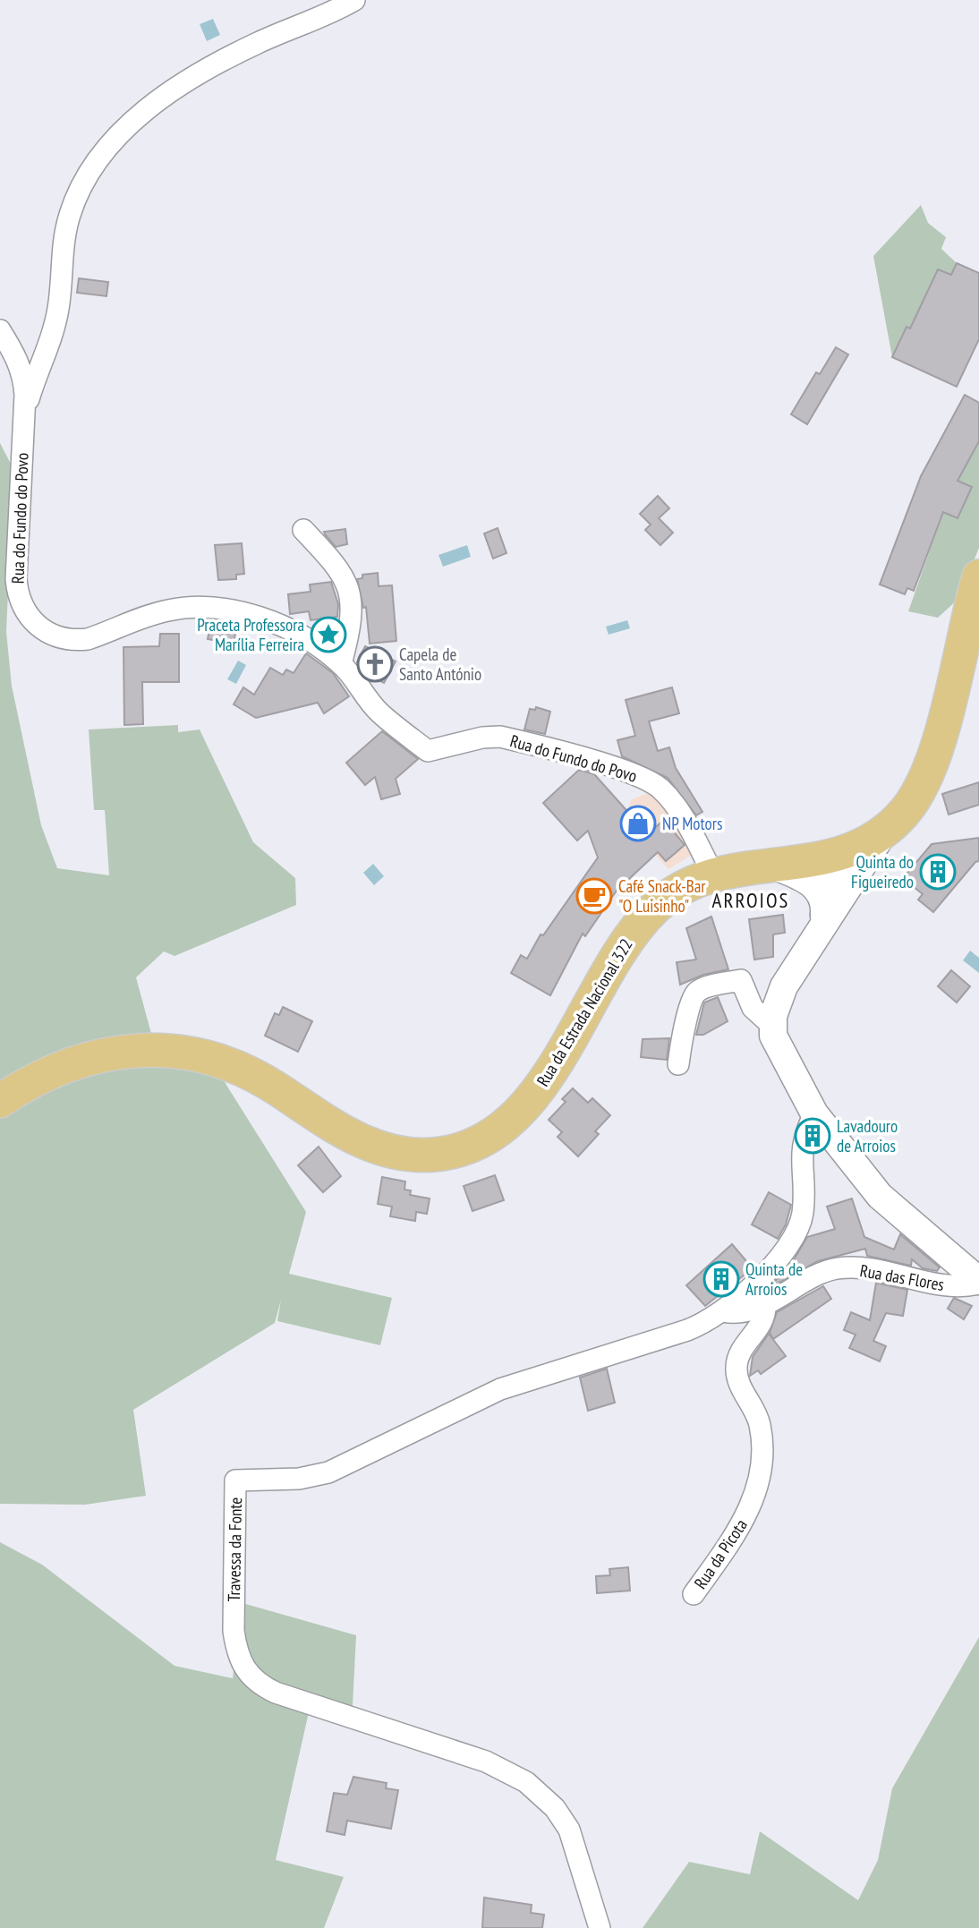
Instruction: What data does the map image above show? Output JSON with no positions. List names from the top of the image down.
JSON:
{
  "streets": {
    "main road": ["Rua da Estrada Nacional 322"],
    "street": [
      "Rua do Fundo do Povo",
      "Rua das Flores",
      "Travessa da Fonte",
      "Rua da Picota"
    ]
  },
  "crossings": [
    ["Rua do Fundo do Povo", "Rua da Estrada Nacional 322"],
    ["Rua das Flores", "Travessa da Fonte"],
    ["Rua das Flores", "Rua da Picota"]
  ],
  "districts": ["ARROIOS"],
  "places": {
    "place": ["Praceta Professora Marília Ferreira"],
    "church": ["Capela de Santo António"],
    "shop": ["NP Motors"],
    "building": ["Quinta do Figueiredo", "Lavadouro de Arroios", "Quinta de Arroios"],
    "cafe": ["Café Snack-Bar \"O Luisinho\""]
  }
}
